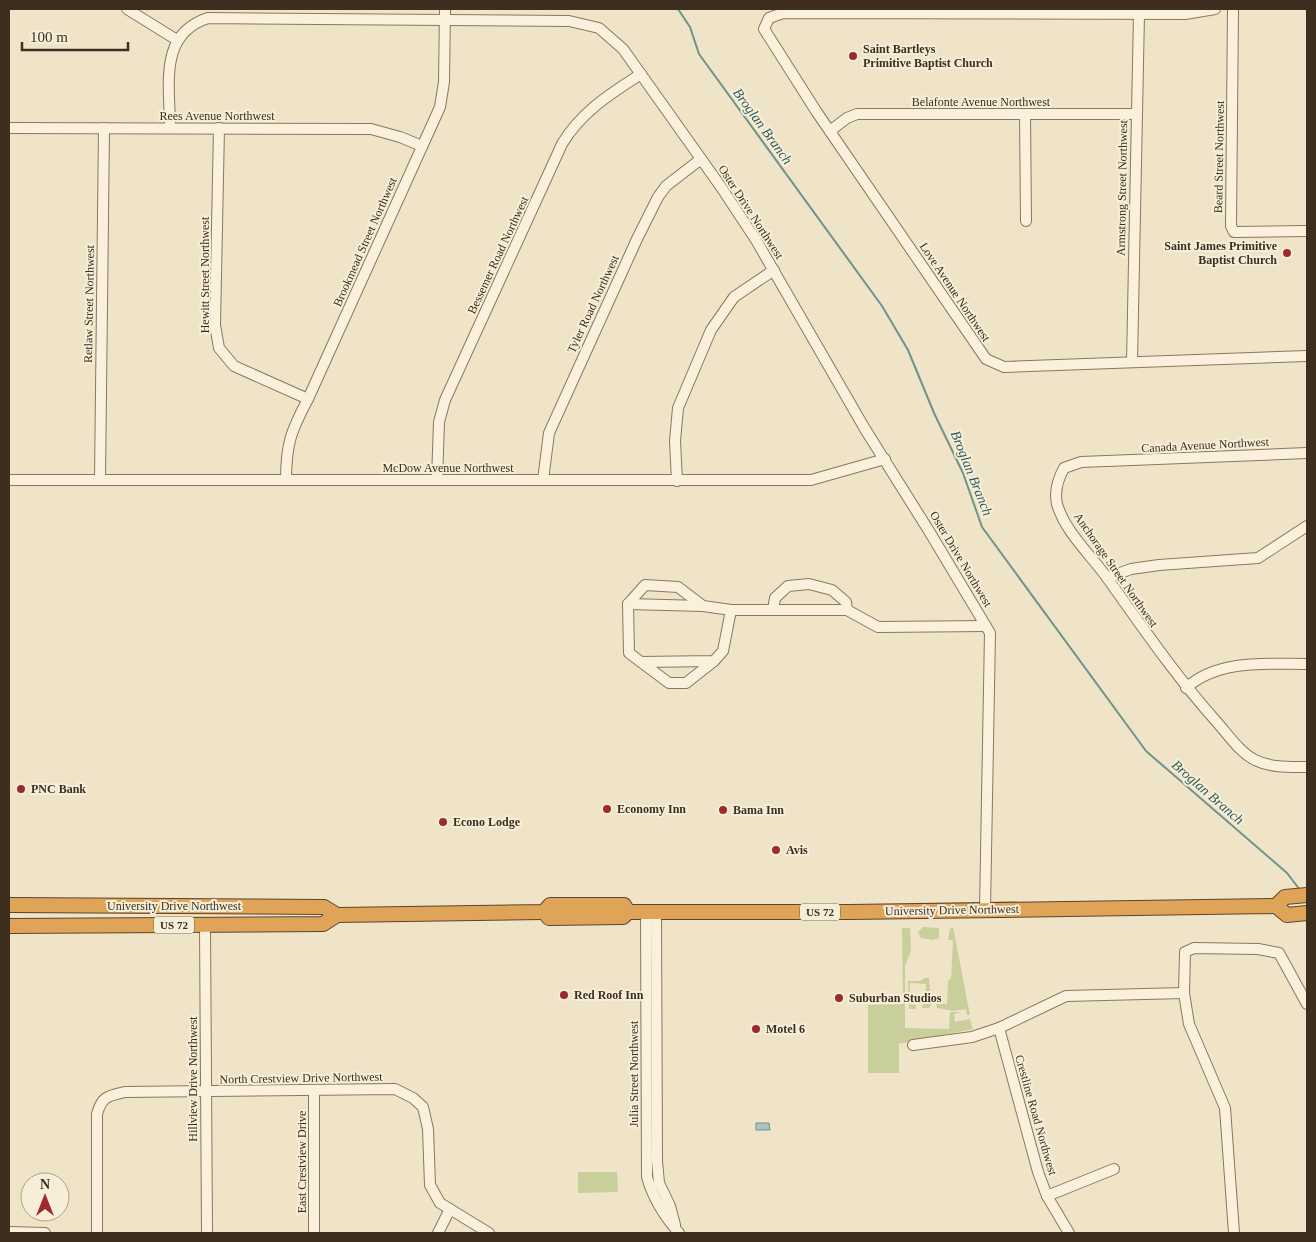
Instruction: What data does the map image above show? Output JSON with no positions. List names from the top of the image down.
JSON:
{
  "streets": {
    "highway": ["University Drive Northwest", "US 72"],
    "street": [
      "Belafonte Avenue Northwest",
      "Rees Avenue Northwest",
      "Beard Street Northwest",
      "Armstrong Street Northwest",
      "Oster Drive Northwest",
      "Brookmead Street Northwest",
      "Bessemer Road Northwest",
      "Hewitt Street Northwest",
      "Love Avenue Northwest",
      "Retlaw Street Northwest",
      "Tyler Road Northwest",
      "Canada Avenue Northwest",
      "McDow Avenue Northwest",
      "Anchorage Street Northwest",
      "Julia Street Northwest",
      "North Crestview Drive Northwest",
      "Hillview Drive Northwest",
      "Crestline Road Northwest",
      "East Crestview Drive"
    ]
  },
  "crossings": [
    ["Belafonte Avenue Northwest", "Armstrong Street Northwest"],
    ["Belafonte Avenue Northwest", "Love Avenue Northwest"],
    ["Rees Avenue Northwest", "Brookmead Street Northwest"],
    ["Rees Avenue Northwest", "Hewitt Street Northwest"],
    ["Rees Avenue Northwest", "Retlaw Street Northwest"],
    ["Armstrong Street Northwest", "Love Avenue Northwest"],
    ["Oster Drive Northwest", "Brookmead Street Northwest"],
    ["Oster Drive Northwest", "Bessemer Road Northwest"],
    ["Oster Drive Northwest", "Tyler Road Northwest"],
    ["Oster Drive Northwest", "McDow Avenue Northwest"],
    ["Oster Drive Northwest", "University Drive Northwest"],
    ["Brookmead Street Northwest", "Hewitt Street Northwest"],
    ["Brookmead Street Northwest", "McDow Avenue Northwest"],
    ["Bessemer Road Northwest", "McDow Avenue Northwest"],
    ["Retlaw Street Northwest", "McDow Avenue Northwest"],
    ["Tyler Road Northwest", "McDow Avenue Northwest"],
    ["Canada Avenue Northwest", "Anchorage Street Northwest"],
    ["University Drive Northwest", "Julia Street Northwest"],
    ["University Drive Northwest", "Hillview Drive Northwest"],
    ["North Crestview Drive Northwest", "Hillview Drive Northwest"],
    ["North Crestview Drive Northwest", "East Crestview Drive"]
  ],
  "water": ["Broglan Branch"],
  "places": [
    "Saint Bartleys Primitive Baptist Church",
    "Saint James Primitive Baptist Church",
    "PNC Bank",
    "Economy Inn",
    "Bama Inn",
    "Econo Lodge",
    "Avis",
    "Red Roof Inn",
    "Suburban Studios",
    "Motel 6"
  ],
  "scale_bar": "100 m",
  "north": "top"
}
